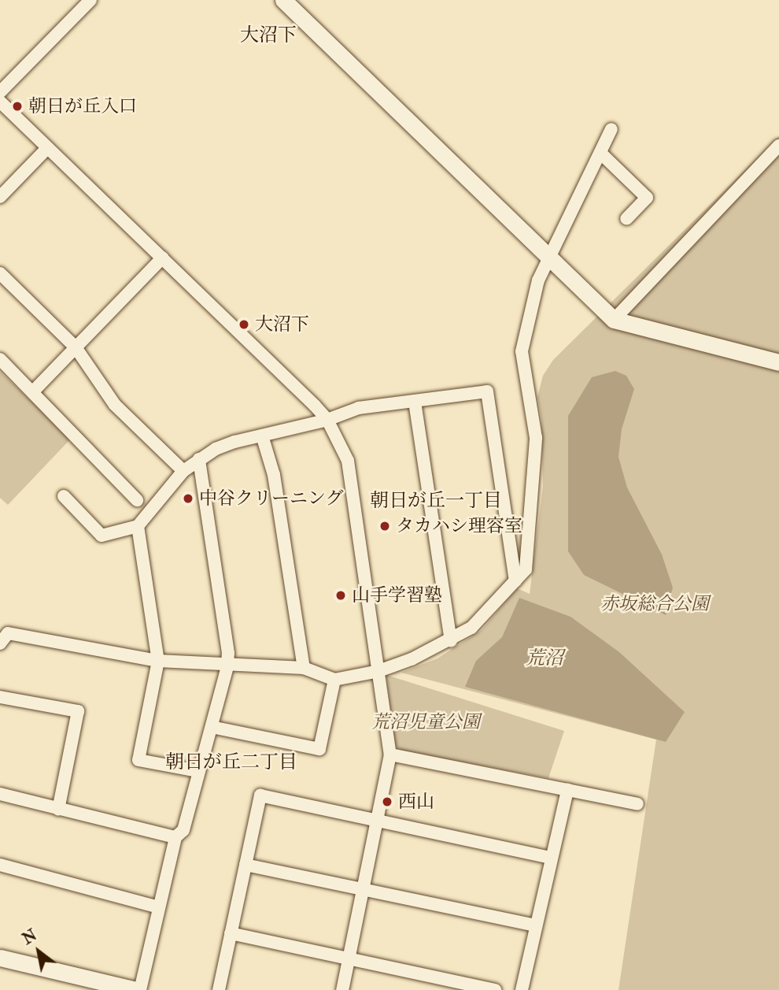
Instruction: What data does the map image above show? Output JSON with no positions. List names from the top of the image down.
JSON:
{
  "districts": ["大沼下", "朝日が丘一丁目", "朝日が丘二丁目"],
  "water": ["荒沼"],
  "parks": ["赤坂総合公園", "荒沼児童公園"],
  "places": [
    "朝日が丘入口",
    "大沼下",
    "中谷クリーニング",
    "タカハシ理容室",
    "山手学習塾",
    "西山"
  ],
  "north": "top left"
}
